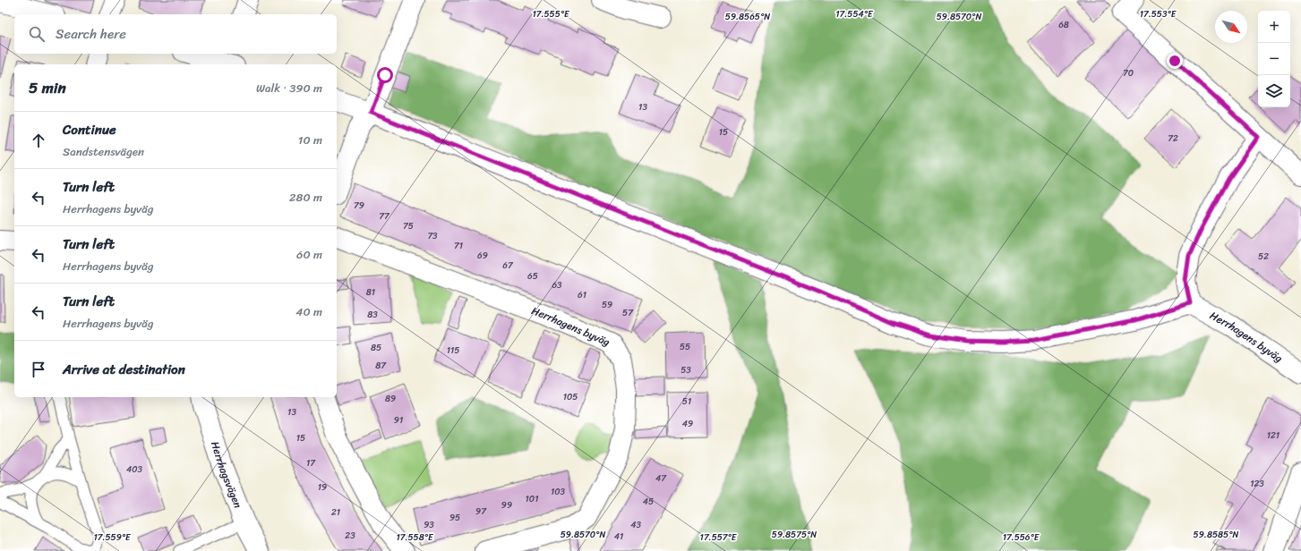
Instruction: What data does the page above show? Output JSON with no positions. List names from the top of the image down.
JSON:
{
  "streets": {
    "street": ["Herrhagens byväg", "Herrhagsvägen"]
  },
  "house_numbers": [
    "68",
    "70",
    "13",
    "15",
    "72",
    "79",
    "77",
    "75",
    "73",
    "71",
    "69",
    "52",
    "67",
    "65",
    "63",
    "81",
    "61",
    "59",
    "57",
    "83",
    "55",
    "85",
    "115",
    "87",
    "53",
    "105",
    "89",
    "51",
    "13",
    "91",
    "49",
    "121",
    "15",
    "17",
    "403",
    "47",
    "123",
    "19",
    "103",
    "101",
    "45",
    "99",
    "97",
    "21",
    "95",
    "93",
    "43",
    "23",
    "41"
  ],
  "north": "bottom right",
  "page": {
    "map_buttons": ["+", "−"],
    "search": "Search here",
    "heading": ["5 min", "Walk · 390 m"],
    "list": [
      ["Continue", "Sandstensvägen", "10 m"],
      ["Turn left", "Herrhagens byväg", "280 m"],
      ["Turn left", "Herrhagens byväg", "60 m"],
      ["Turn left", "Herrhagens byväg", "40 m"],
      "Arrive at destination"
    ]
  },
  "coordinates": [
    "17.555°E",
    "17.554°E",
    "17.553°E",
    "59.8565°N",
    "59.8570°N",
    "59.8575°N",
    "59.8585°N",
    "17.559°E",
    "17.558°E",
    "17.557°E",
    "17.556°E"
  ]
}
